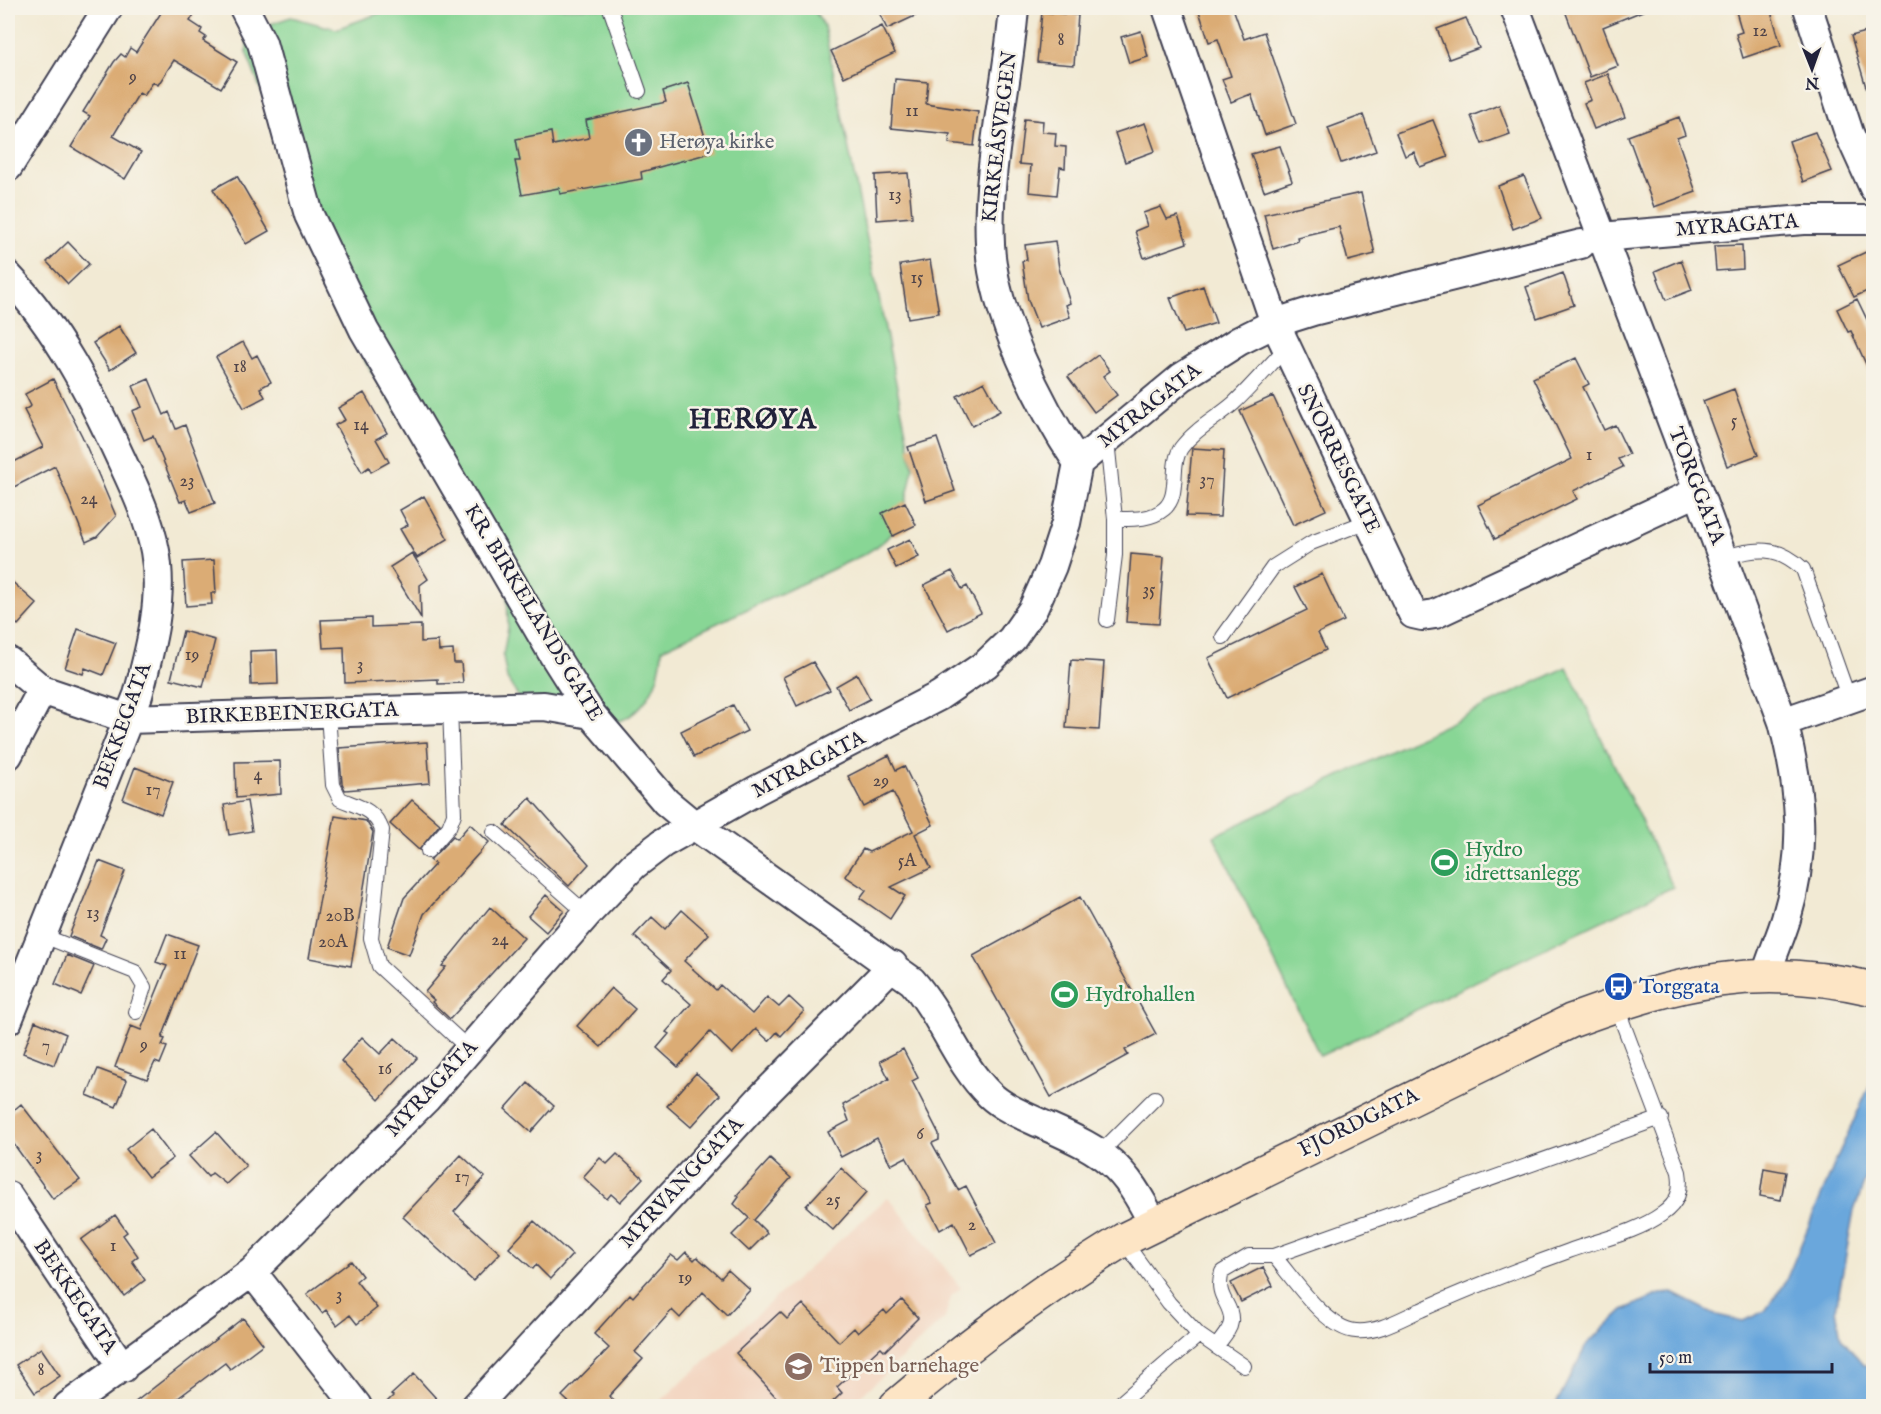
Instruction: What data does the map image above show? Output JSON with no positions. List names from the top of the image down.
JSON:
{
  "streets": {
    "street": [
      "KIRKEÅSVEGEN",
      "MYRAGATA",
      "SNORRESGATE",
      "TORGGATA",
      "KR. BIRKELANDS GATE",
      "BIRKEBEINERGATA",
      "BEKKEGATA",
      "FJORDGATA",
      "MYRVANGGATA"
    ]
  },
  "crossings": [
    ["KIRKEÅSVEGEN", "MYRAGATA"],
    ["MYRAGATA", "SNORRESGATE"],
    ["MYRAGATA", "TORGGATA"],
    ["MYRAGATA", "KR. BIRKELANDS GATE"],
    ["MYRAGATA", "BEKKEGATA"],
    ["SNORRESGATE", "TORGGATA"],
    ["TORGGATA", "FJORDGATA"],
    ["KR. BIRKELANDS GATE", "BIRKEBEINERGATA"],
    ["KR. BIRKELANDS GATE", "FJORDGATA"],
    ["KR. BIRKELANDS GATE", "MYRVANGGATA"],
    ["BIRKEBEINERGATA", "BEKKEGATA"]
  ],
  "districts": ["HERØYA"],
  "places": {
    "church": ["Herøya kirke"],
    "sports": ["Hydro idrettsanlegg", "Hydrohallen"],
    "bus stop": ["Torggata"],
    "school or university": ["Tippen barnehage"]
  },
  "house_numbers": [
    "12",
    "8",
    "9",
    "11",
    "13",
    "15",
    "18",
    "5",
    "14",
    "1",
    "37",
    "23",
    "24",
    "35",
    "19",
    "3",
    "4",
    "29",
    "17",
    "5A",
    "13",
    "20B",
    "24",
    "20A",
    "11",
    "9",
    "7",
    "16",
    "6",
    "3",
    "17",
    "25",
    "2",
    "1",
    "19",
    "3",
    "8"
  ],
  "scale_bar": "50 m",
  "north": "bottom"
}
